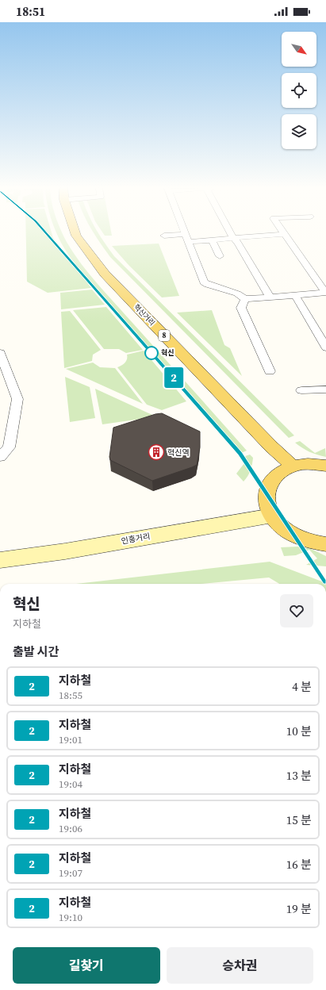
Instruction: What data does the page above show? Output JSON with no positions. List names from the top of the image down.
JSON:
{
  "streets": {
    "main road": ["혁신거리", "8", "인흥거리"]
  },
  "places": {
    "other": ["혁신"],
    "building": ["혁신역"]
  },
  "lines": ["metro line 2"],
  "north": "bottom right",
  "page": {
    "status": "18:51",
    "on_map": "2",
    "heading": [
      ["혁신", "지하철"],
      "출발 시간"
    ],
    "list": [
      {
        "mark": "2",
        "name": "지하철",
        "note": "18:55",
        "value": "4 분"
      },
      {
        "mark": "2",
        "name": "지하철",
        "note": "19:01",
        "value": "10 분"
      },
      {
        "mark": "2",
        "name": "지하철",
        "note": "19:04",
        "value": "13 분"
      },
      {
        "mark": "2",
        "name": "지하철",
        "note": "19:06",
        "value": "15 분"
      },
      {
        "mark": "2",
        "name": "지하철",
        "note": "19:07",
        "value": "16 분"
      },
      {
        "mark": "2",
        "name": "지하철",
        "note": "19:10",
        "value": "19 분"
      }
    ],
    "buttons": ["길찾기", "승차권"]
  }
}
